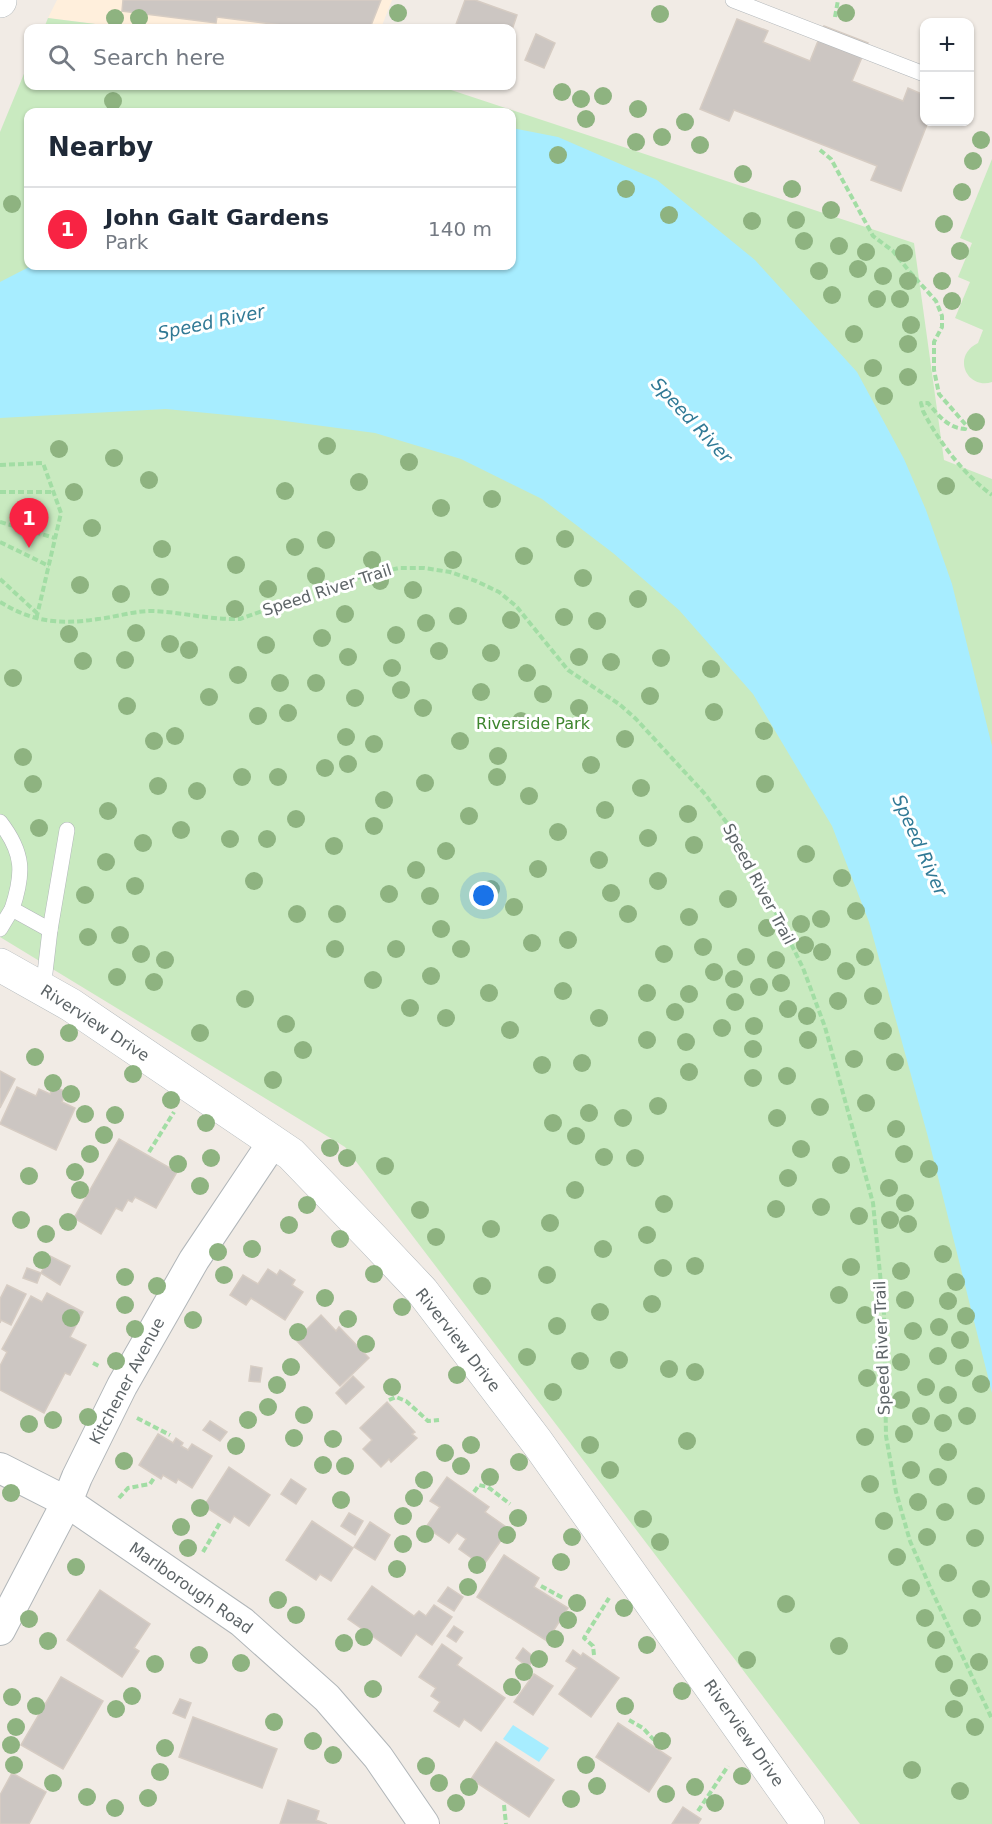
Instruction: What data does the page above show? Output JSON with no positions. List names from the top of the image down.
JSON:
{
  "streets": {
    "street": ["Riverview Drive", "Kitchener Avenue", "Marlborough Road"],
    "path": ["Speed River Trail"]
  },
  "crossings": [
    ["Riverview Drive", "Kitchener Avenue"],
    ["Kitchener Avenue", "Marlborough Road"]
  ],
  "water": ["Speed River"],
  "parks": ["Riverside Park"],
  "page": {
    "map_buttons": ["+", "−"],
    "search": "Search here",
    "heading": "Nearby",
    "list": [
      {
        "mark": "1",
        "name": "John Galt Gardens",
        "note": "Park",
        "value": "140 m"
      }
    ],
    "pins": "1"
  }
}
